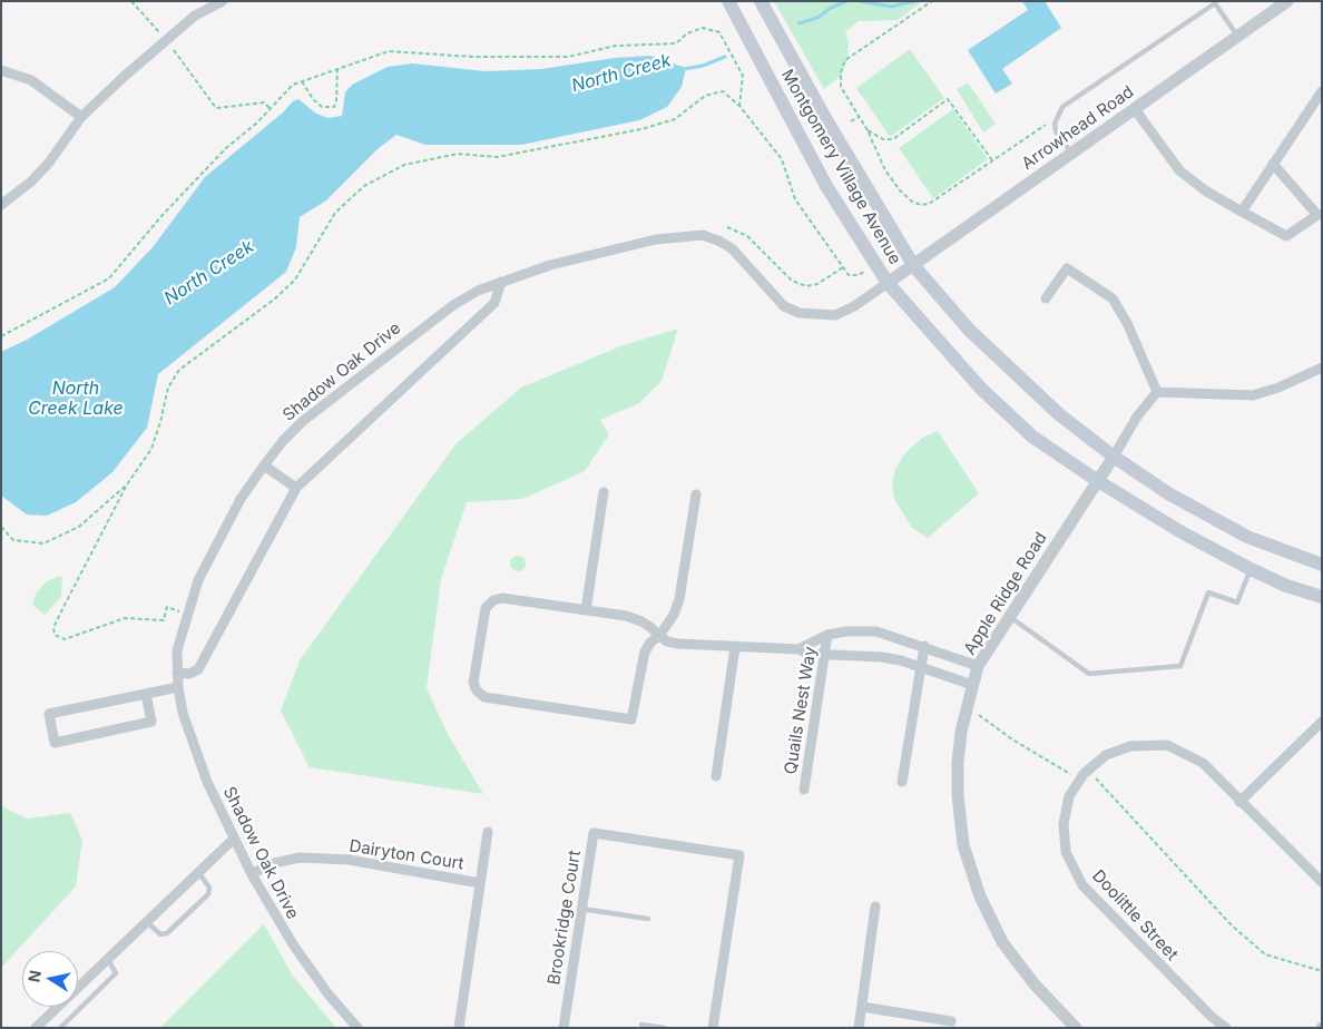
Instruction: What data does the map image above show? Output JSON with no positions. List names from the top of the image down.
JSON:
{
  "streets": {
    "main road": ["Montgomery Village Avenue"],
    "street": [
      "Arrowhead Road",
      "Shadow Oak Drive",
      "Apple Ridge Road",
      "Quails Nest Way",
      "Dairyton Court",
      "Doolittle Street",
      "Brookridge Court"
    ]
  },
  "crossings": [
    ["Arrowhead Road", "Montgomery Village Avenue"],
    ["Arrowhead Road", "Shadow Oak Drive"],
    ["Montgomery Village Avenue", "Shadow Oak Drive"],
    ["Montgomery Village Avenue", "Apple Ridge Road"],
    ["Shadow Oak Drive", "Dairyton Court"]
  ],
  "water": ["North Creek", "North Creek Lake"],
  "north": "left"
}
